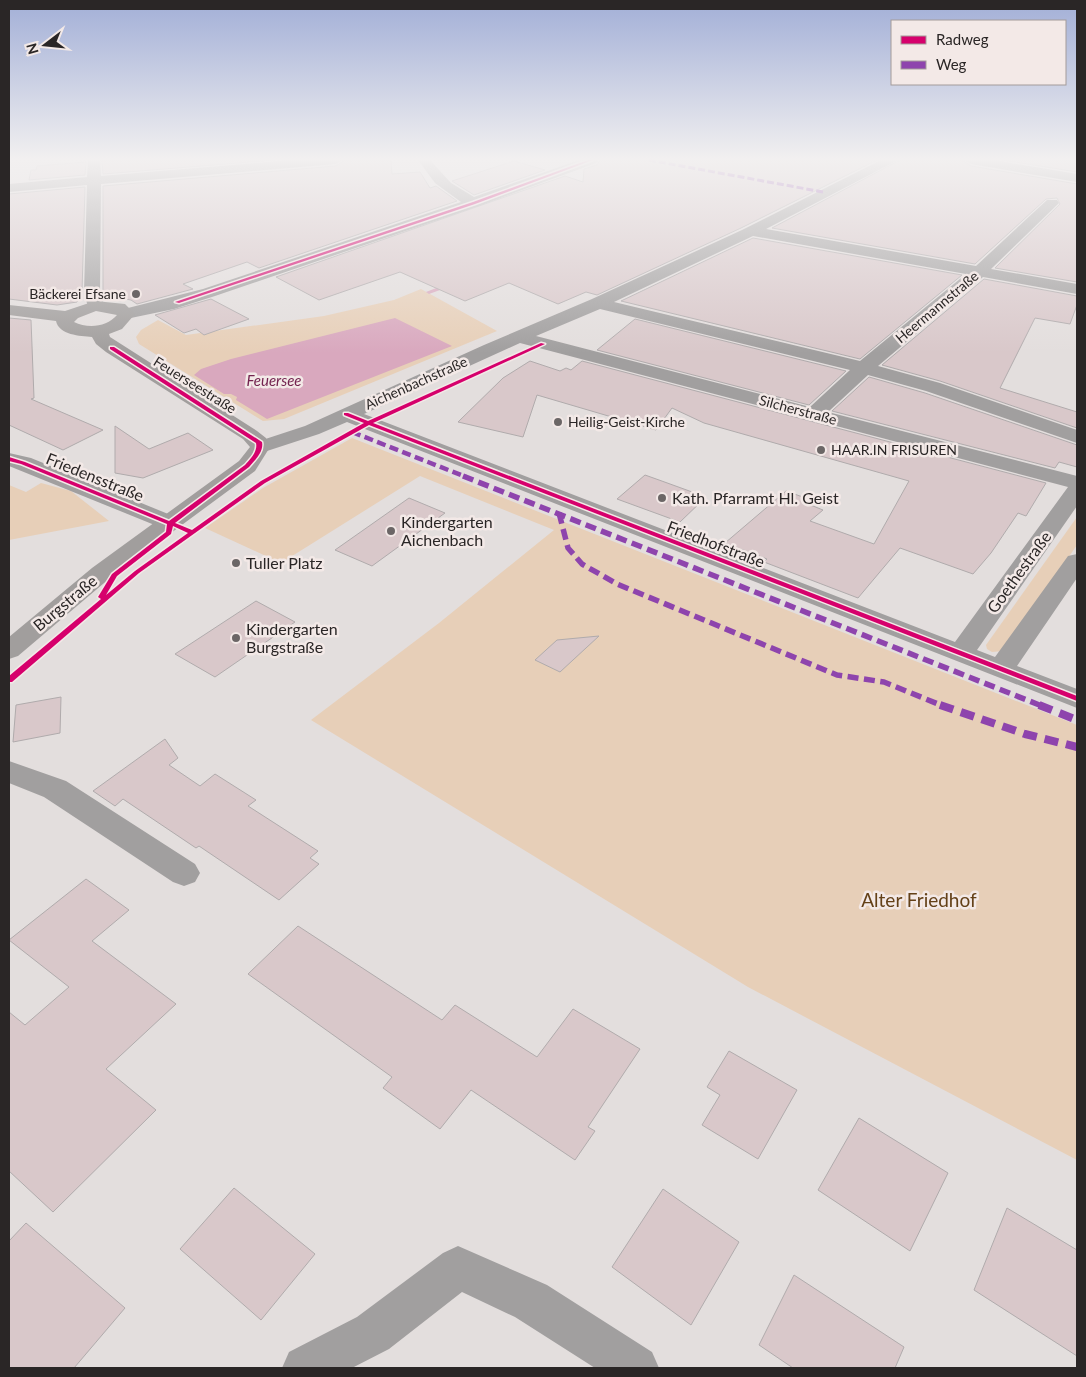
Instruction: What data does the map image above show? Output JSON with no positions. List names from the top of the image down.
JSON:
{
  "streets": {
    "main road": ["Feuerseestraße", "Burgstraße"],
    "street": [
      "Heermannstraße",
      "Aichenbachstraße",
      "Silcherstraße",
      "Friedensstraße",
      "Friedhofstraße",
      "Goethestraße"
    ]
  },
  "crossings": [
    ["Heermannstraße", "Silcherstraße"],
    ["Aichenbachstraße", "Feuerseestraße"],
    ["Aichenbachstraße", "Silcherstraße"],
    ["Aichenbachstraße", "Friedhofstraße"],
    ["Friedensstraße", "Burgstraße"],
    ["Friedhofstraße", "Goethestraße"]
  ],
  "water": ["Feuersee"],
  "parks": ["Alter Friedhof"],
  "places": [
    "Bäckerei Efsane",
    "Heilig-Geist-Kirche",
    "HAAR.IN FRISUREN",
    "Kath. Pfarramt Hl. Geist",
    "Kindergarten Aichenbach",
    "Tuller Platz",
    "Kindergarten Burgstraße"
  ],
  "legend": ["Radweg", "Weg"],
  "north": "left"
}
